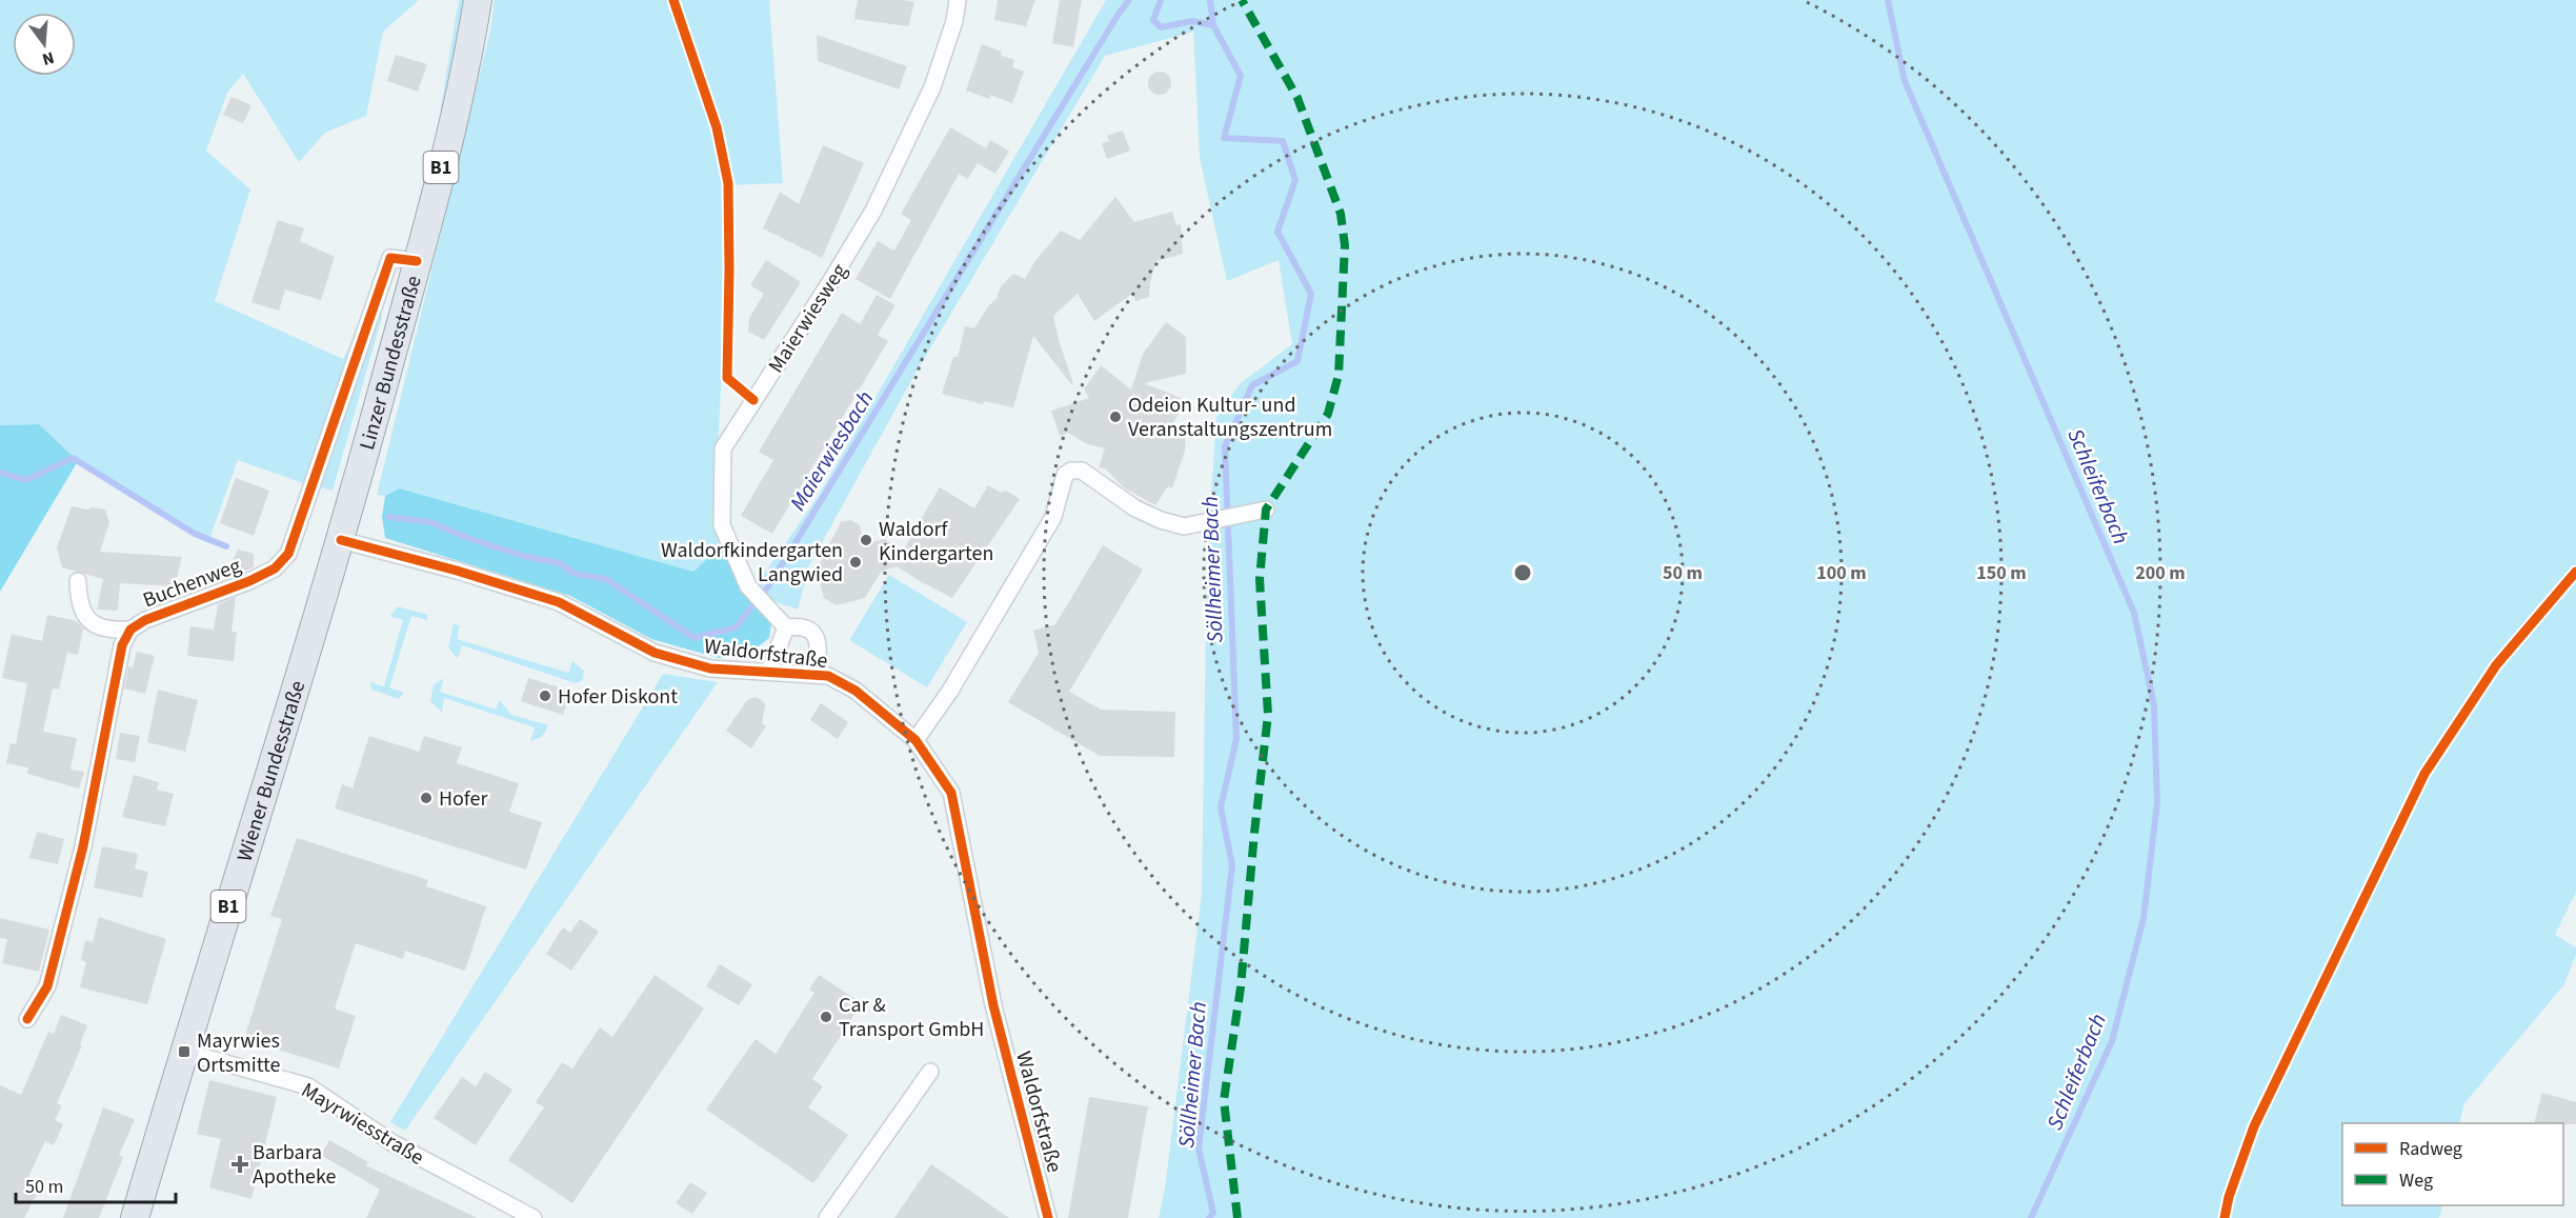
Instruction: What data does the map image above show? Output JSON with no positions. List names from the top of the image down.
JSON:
{
  "streets": {
    "main road": ["B1", "Linzer Bundesstraße", "Wiener Bundesstraße"],
    "street": [
      "Maierwiesweg",
      "Buchenweg",
      "Waldorfstraße",
      "Mayrwiesstraße"
    ]
  },
  "crossings": [
    ["Linzer Bundesstraße", "Buchenweg"],
    ["Linzer Bundesstraße", "Waldorfstraße"],
    ["Linzer Bundesstraße", "Wiener Bundesstraße"],
    ["Waldorfstraße", "Wiener Bundesstraße"],
    ["Wiener Bundesstraße", "Mayrwiesstraße"]
  ],
  "water": ["Maierwiesbach", "Schleiferbach", "Söllheimer Bach"],
  "places": {
    "other": [
      "Odeion Kultur- und Veranstaltungszentrum",
      "Waldorf Kindergarten",
      "Waldorfkindergarten Langwied",
      "Hofer Diskont",
      "Hofer",
      "Car & Transport GmbH"
    ],
    "transit": ["Mayrwies Ortsmitte"],
    "health": ["Barbara Apotheke"]
  },
  "legend": ["Radweg", "Weg"],
  "scale_bar": "50 m",
  "north": "bottom",
  "rings": [
    "50 m",
    "100 m",
    "150 m",
    "200 m"
  ]
}
